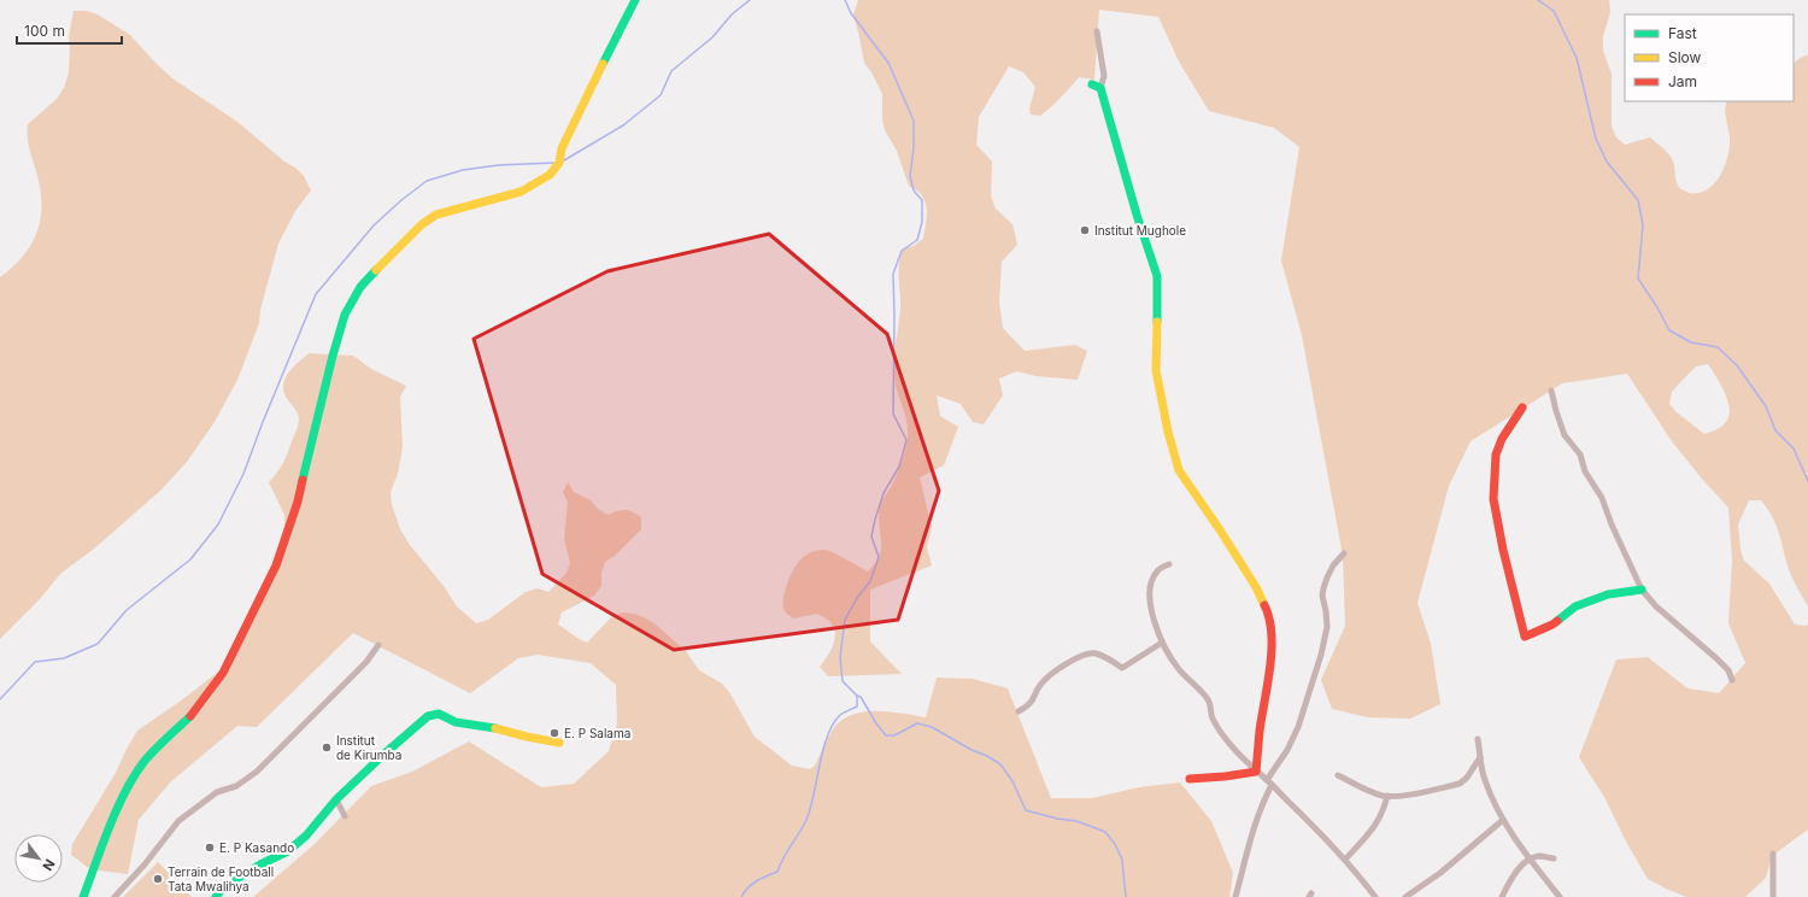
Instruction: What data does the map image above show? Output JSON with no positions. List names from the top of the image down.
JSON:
{
  "places": [
    "Institut Mughole",
    "E. P Salama",
    "Institut de Kirumba",
    "E. P Kasando",
    "Terrain de Football Tata Mwalihya"
  ],
  "legend": ["Fast", "Slow", "Jam"],
  "scale_bar": "100 m",
  "north": "bottom right"
}
